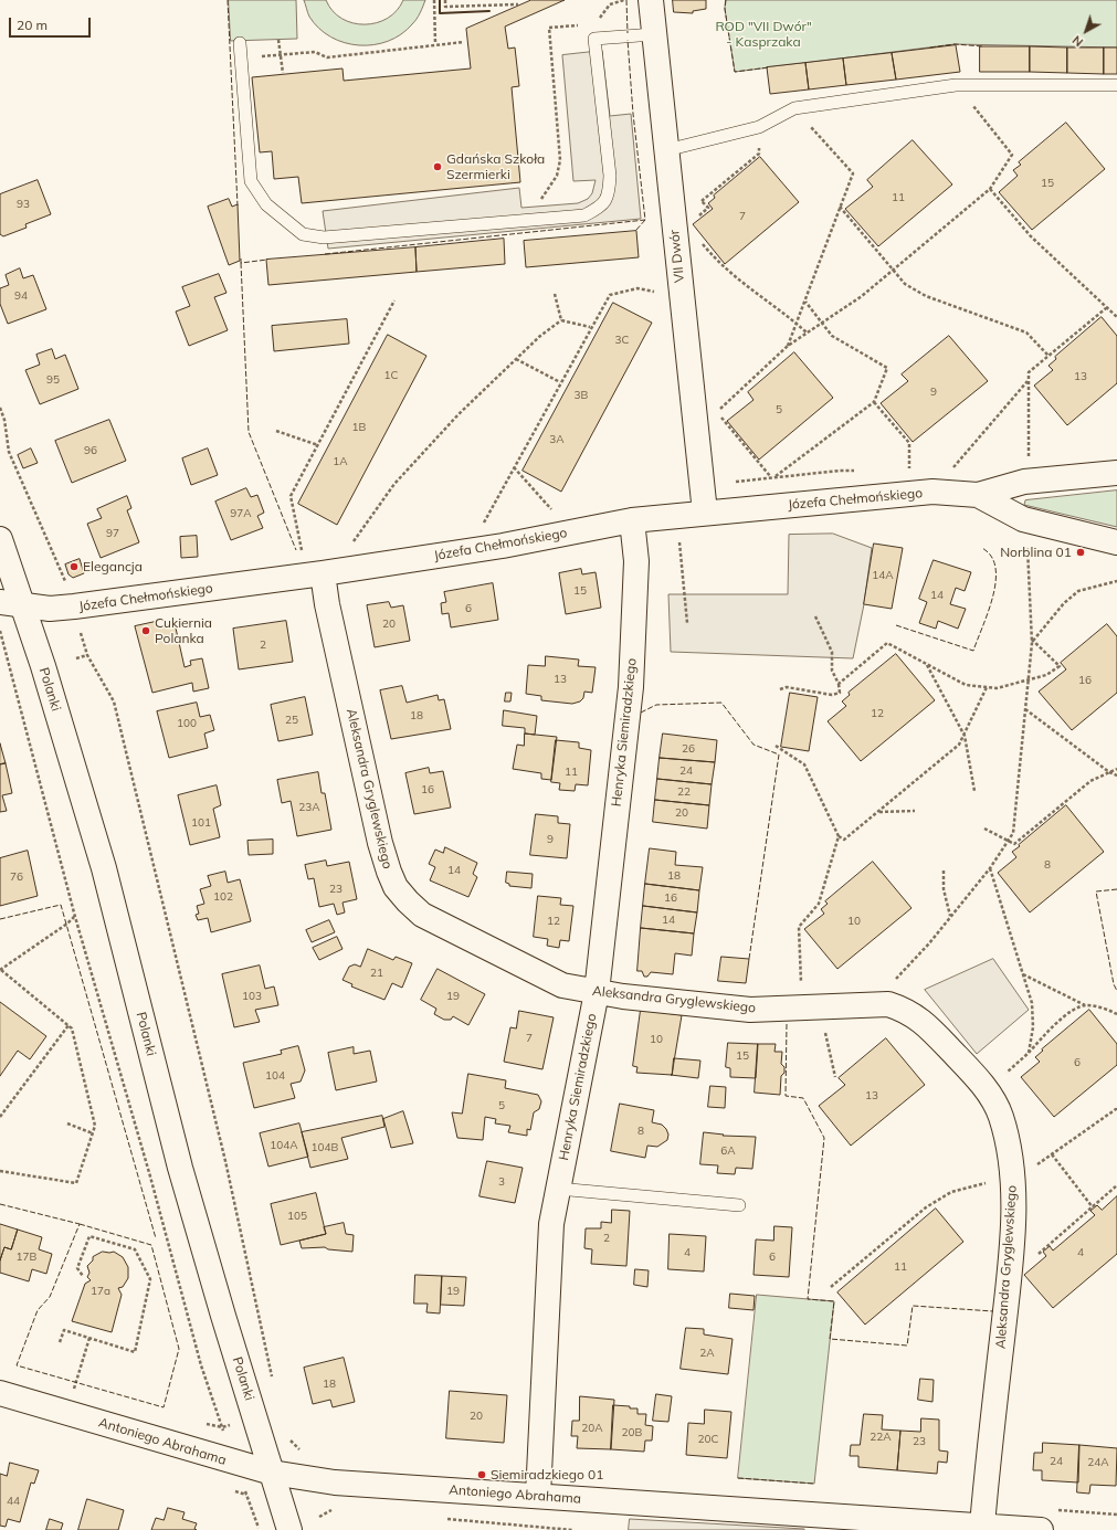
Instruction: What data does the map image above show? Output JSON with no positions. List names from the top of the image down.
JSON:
{
  "streets": {
    "street": [
      "VII Dwór",
      "Józefa Chełmońskiego",
      "Polanki",
      "Henryka Siemiradzkiego",
      "Aleksandra Gryglewskiego",
      "Antoniego Abrahama"
    ]
  },
  "crossings": [
    ["VII Dwór", "Józefa Chełmońskiego"],
    ["Józefa Chełmońskiego", "Polanki"],
    ["Józefa Chełmońskiego", "Henryka Siemiradzkiego"],
    ["Józefa Chełmońskiego", "Aleksandra Gryglewskiego"],
    ["Polanki", "Antoniego Abrahama"],
    ["Henryka Siemiradzkiego", "Aleksandra Gryglewskiego"],
    ["Henryka Siemiradzkiego", "Antoniego Abrahama"],
    ["Aleksandra Gryglewskiego", "Antoniego Abrahama"]
  ],
  "parks": ["ROD \"VII Dwór\" - Kasprzaka"],
  "places": [
    "Gdańska Szkoła Szermierki",
    "Norblina 01",
    "Elegancja",
    "Cukiernia Polanka",
    "Siemiradzkiego 01"
  ],
  "house_numbers": [
    "15",
    "11",
    "93",
    "7",
    "94",
    "3C",
    "1C",
    "13",
    "95",
    "9",
    "3B",
    "5",
    "1B",
    "3A",
    "96",
    "1A",
    "97A",
    "97",
    "14A",
    "15",
    "14",
    "6",
    "20",
    "2",
    "13",
    "16",
    "12",
    "18",
    "25",
    "100",
    "26",
    "24",
    "11",
    "16",
    "22",
    "23A",
    "20",
    "101",
    "9",
    "8",
    "14",
    "18",
    "76",
    "23",
    "102",
    "16",
    "14",
    "12",
    "10",
    "21",
    "103",
    "19",
    "7",
    "10",
    "15",
    "6",
    "104",
    "13",
    "5",
    "8",
    "104A",
    "104B",
    "6A",
    "3",
    "105",
    "2",
    "4",
    "4",
    "17B",
    "6",
    "11",
    "17a",
    "19",
    "2A",
    "18",
    "20",
    "20A",
    "20B",
    "22A",
    "20C",
    "23",
    "24",
    "24A",
    "44"
  ],
  "scale_bar": "20 m",
  "north": "bottom left"
}
